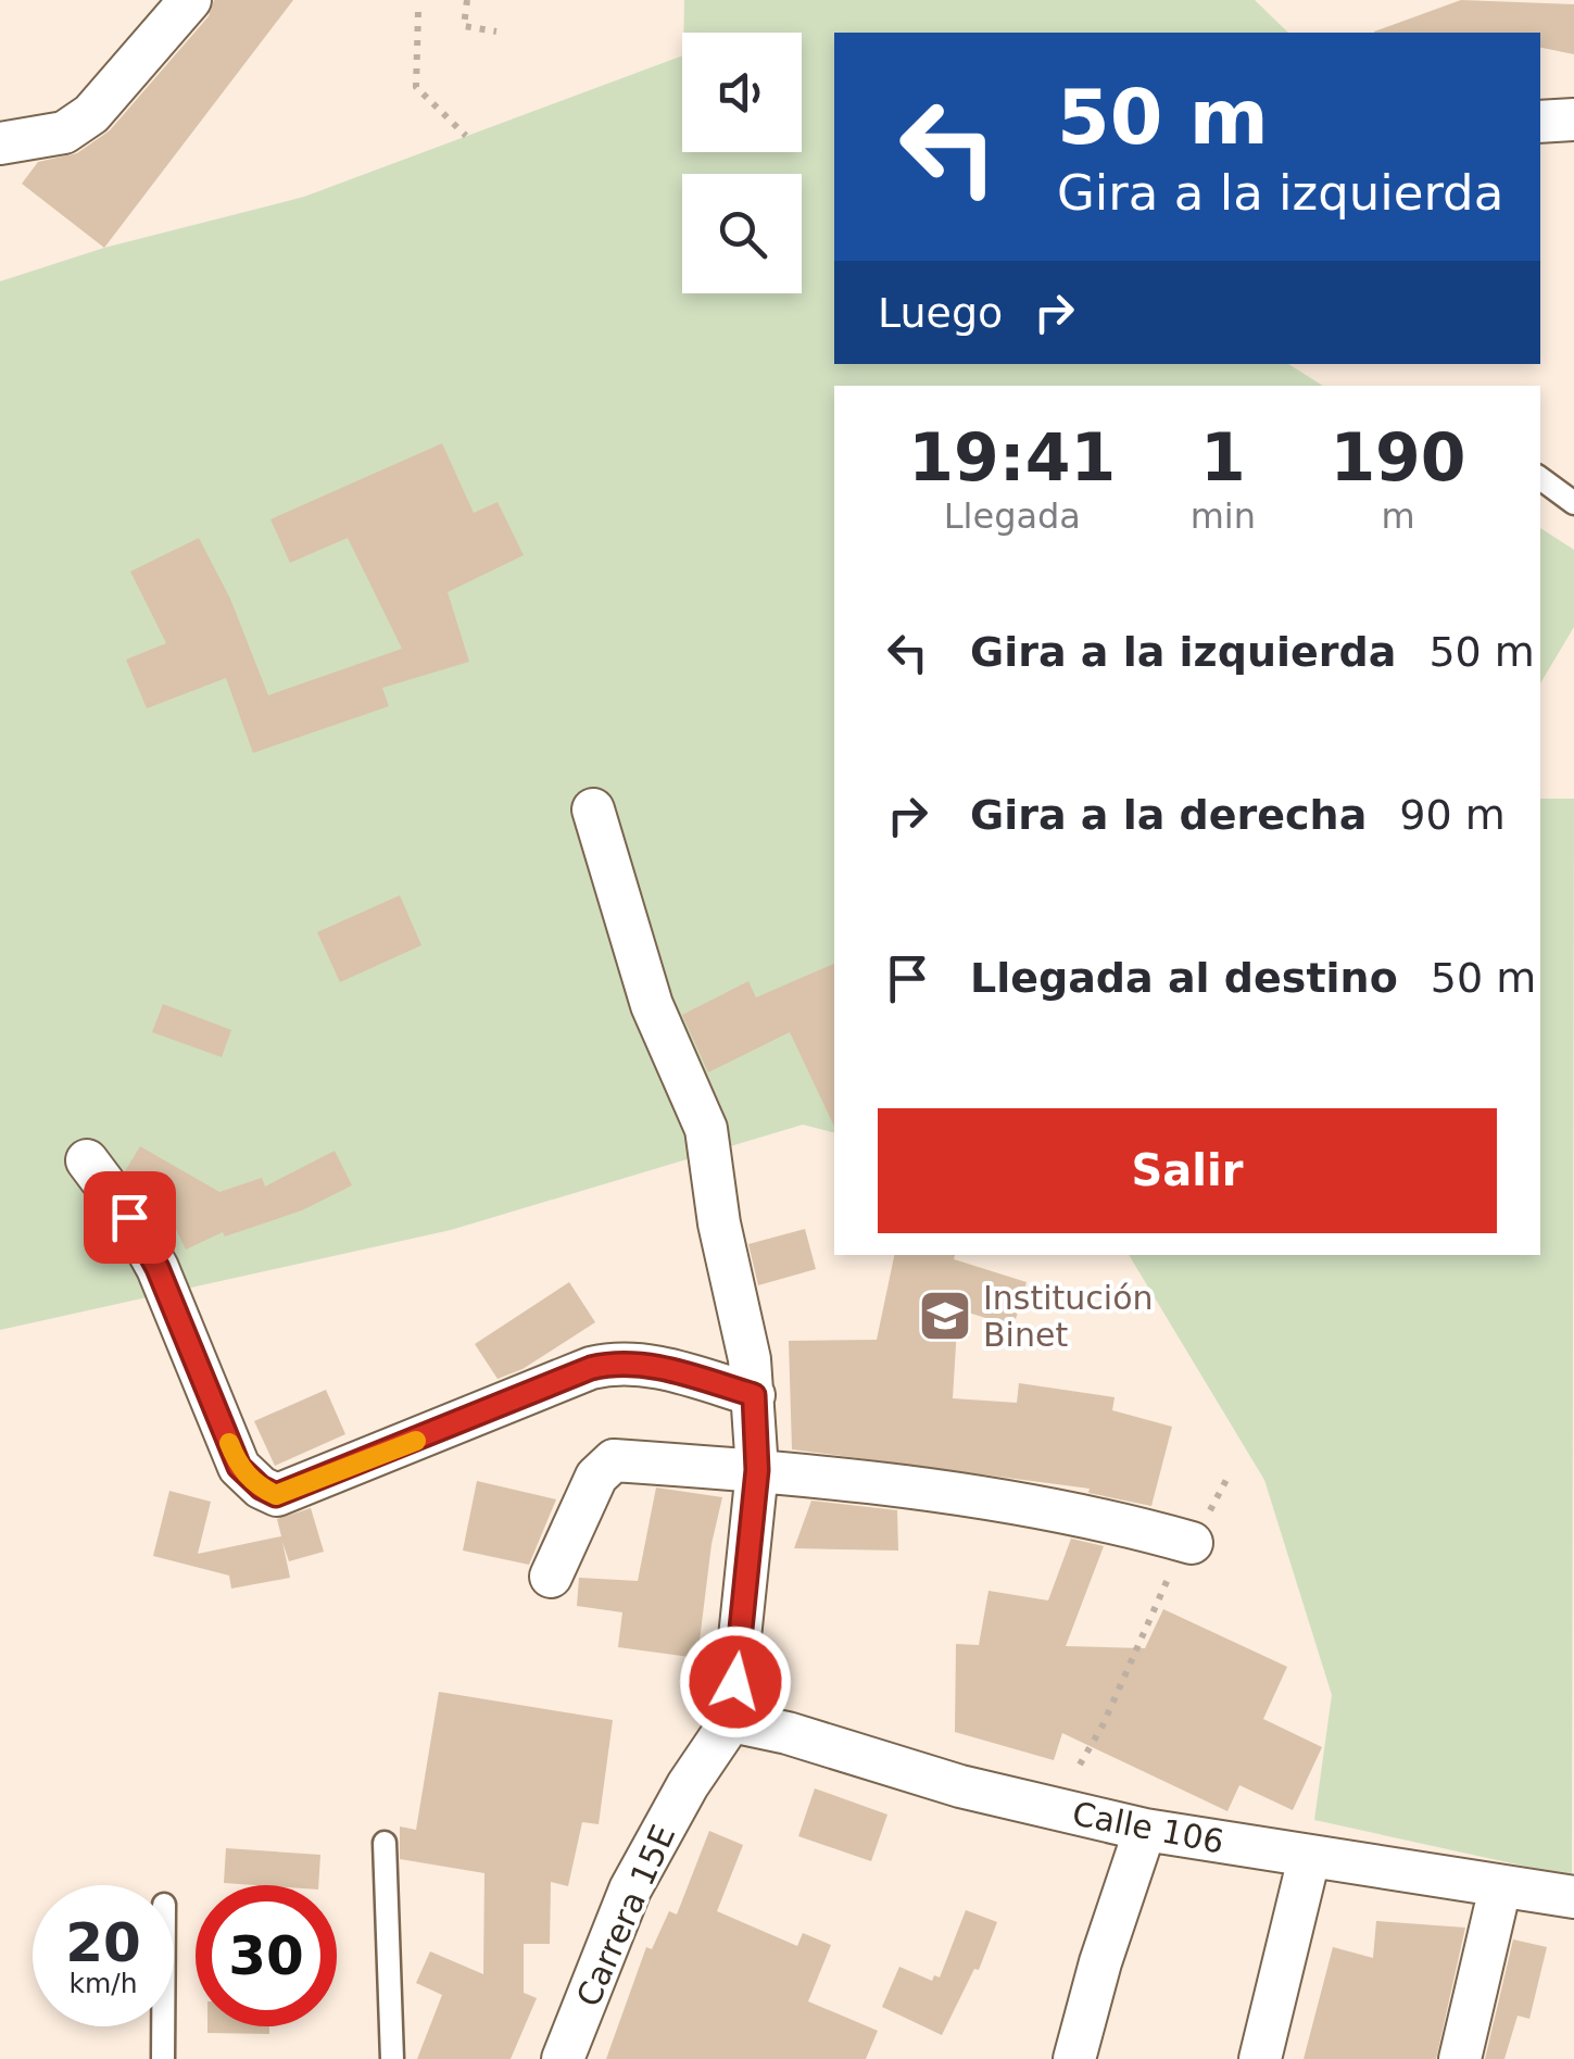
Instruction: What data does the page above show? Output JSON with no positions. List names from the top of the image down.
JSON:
{
  "streets": {
    "street": ["Calle 106", "Carrera 15E"]
  },
  "crossings": [
    ["Calle 106", "Carrera 15E"]
  ],
  "places": {
    "school or university": ["Institución Binet"]
  },
  "page": {
    "turn": ["50 m", "Gira a la izquierda"],
    "then": "Luego",
    "eta": [
      "19:41",
      "Llegada",
      "1",
      "min",
      "190",
      "m"
    ],
    "list": [
      {
        "name": "Gira a la izquierda",
        "value": "50 m"
      },
      {
        "name": "Gira a la derecha",
        "value": "90 m"
      },
      {
        "name": "Llegada al destino",
        "value": "50 m"
      }
    ],
    "buttons": "Salir",
    "speed": "20 km/h",
    "limit": "30"
  }
}
